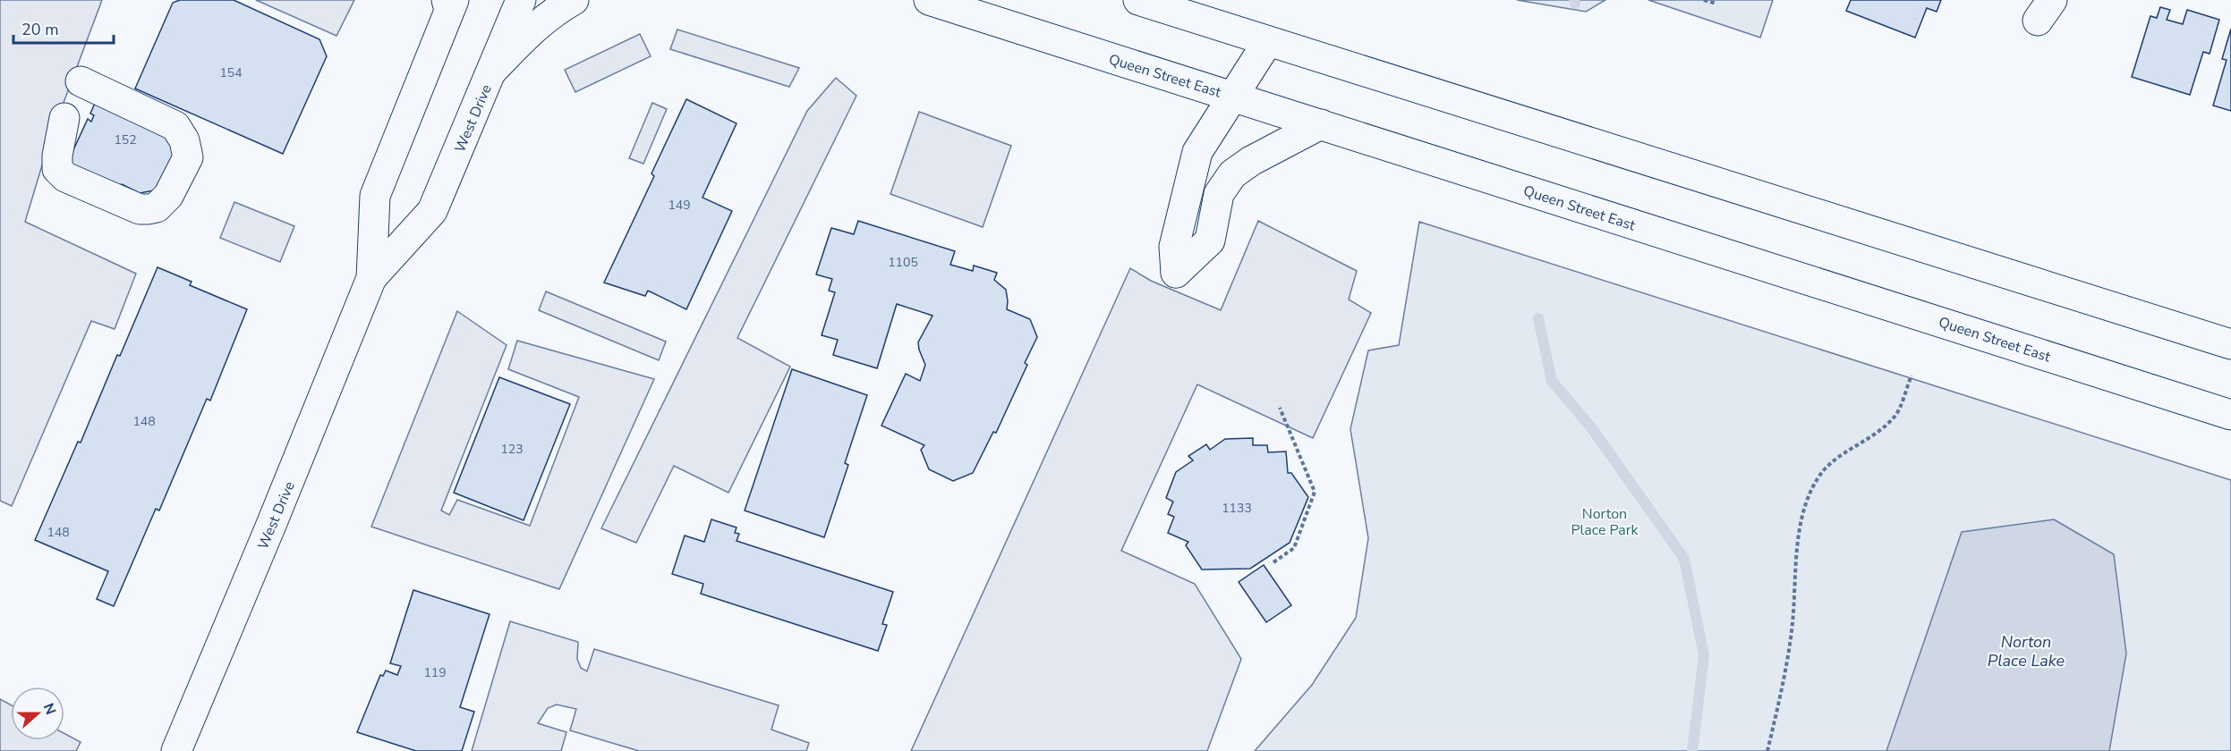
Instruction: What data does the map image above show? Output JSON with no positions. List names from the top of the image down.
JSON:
{
  "streets": {
    "main road": ["Queen Street East", "West Drive"]
  },
  "water": ["Norton Place Lake"],
  "parks": ["Norton Place Park"],
  "house_numbers": [
    "154",
    "152",
    "149",
    "1105",
    "148",
    "123",
    "1133",
    "148",
    "119"
  ],
  "scale_bar": "20 m",
  "north": "right"
}
